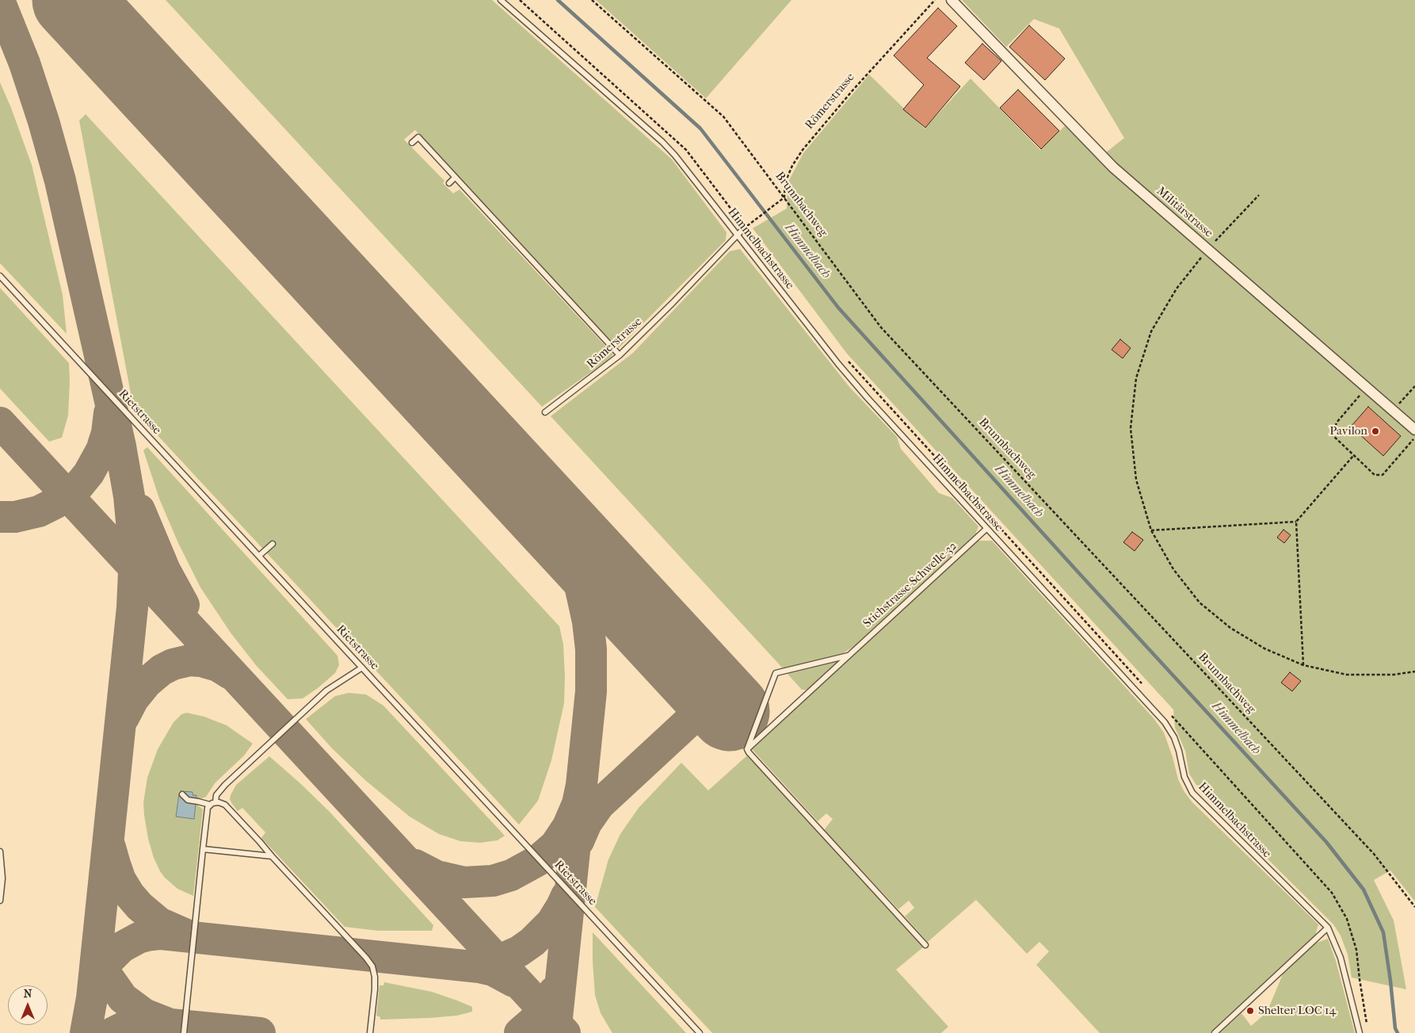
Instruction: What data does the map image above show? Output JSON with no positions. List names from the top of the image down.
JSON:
{
  "streets": {
    "street": ["Militärstrasse"],
    "lane": [
      "Römerstrasse",
      "Himmelbachstrasse",
      "Rietstrasse",
      "Stichstrasse-Schwelle-32"
    ],
    "path": ["Brunnbachweg"]
  },
  "crossings": [
    ["Römerstrasse", "Brunnbachweg"],
    ["Römerstrasse", "Himmelbachstrasse"],
    ["Himmelbachstrasse", "Stichstrasse-Schwelle-32"]
  ],
  "water": ["Himmelbach"],
  "places": ["Pavilon", "Shelter LOC 14"],
  "north": "top"
}
